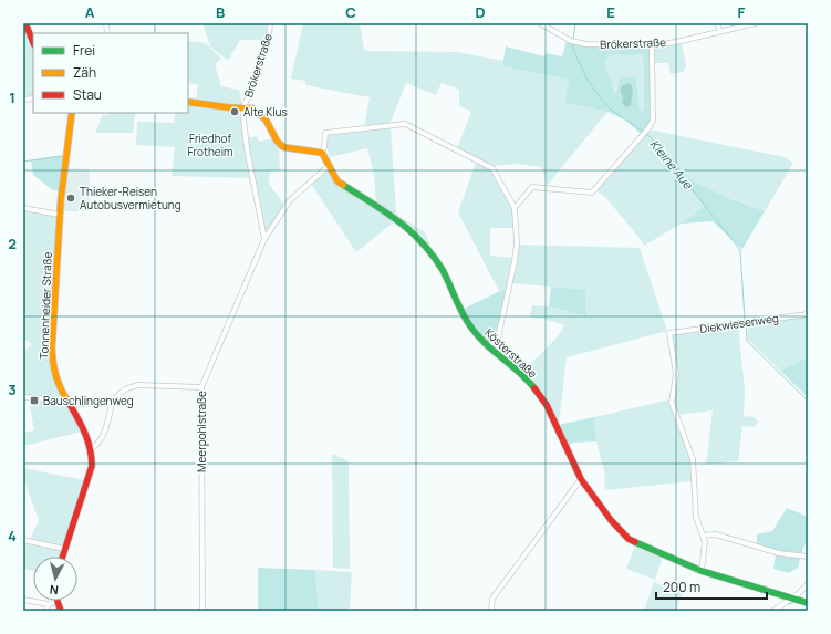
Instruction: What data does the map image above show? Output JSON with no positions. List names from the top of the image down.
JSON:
{
  "streets": {
    "main road": ["Tonnenheider Straße", "Kösterstraße"],
    "street": ["Brökerstraße", "Diekwiesenweg", "Meerpohlstraße"]
  },
  "crossings": [
    ["Kösterstraße", "Meerpohlstraße"]
  ],
  "water": ["Kleine Aue"],
  "parks": ["Friedhof Frotheim"],
  "places": {
    "other": ["Alte Klus", "Thieker-Reisen Autobusvermietung"],
    "transit": ["Bauschlingenweg"]
  },
  "legend": ["Frei", "Zäh", "Stau"],
  "scale_bar": "200 m",
  "north": "bottom",
  "grid": {
    "columns": [
      "A",
      "B",
      "C",
      "D",
      "E",
      "F"
    ],
    "rows": [
      "1",
      "2",
      "3",
      "4"
    ]
  }
}
